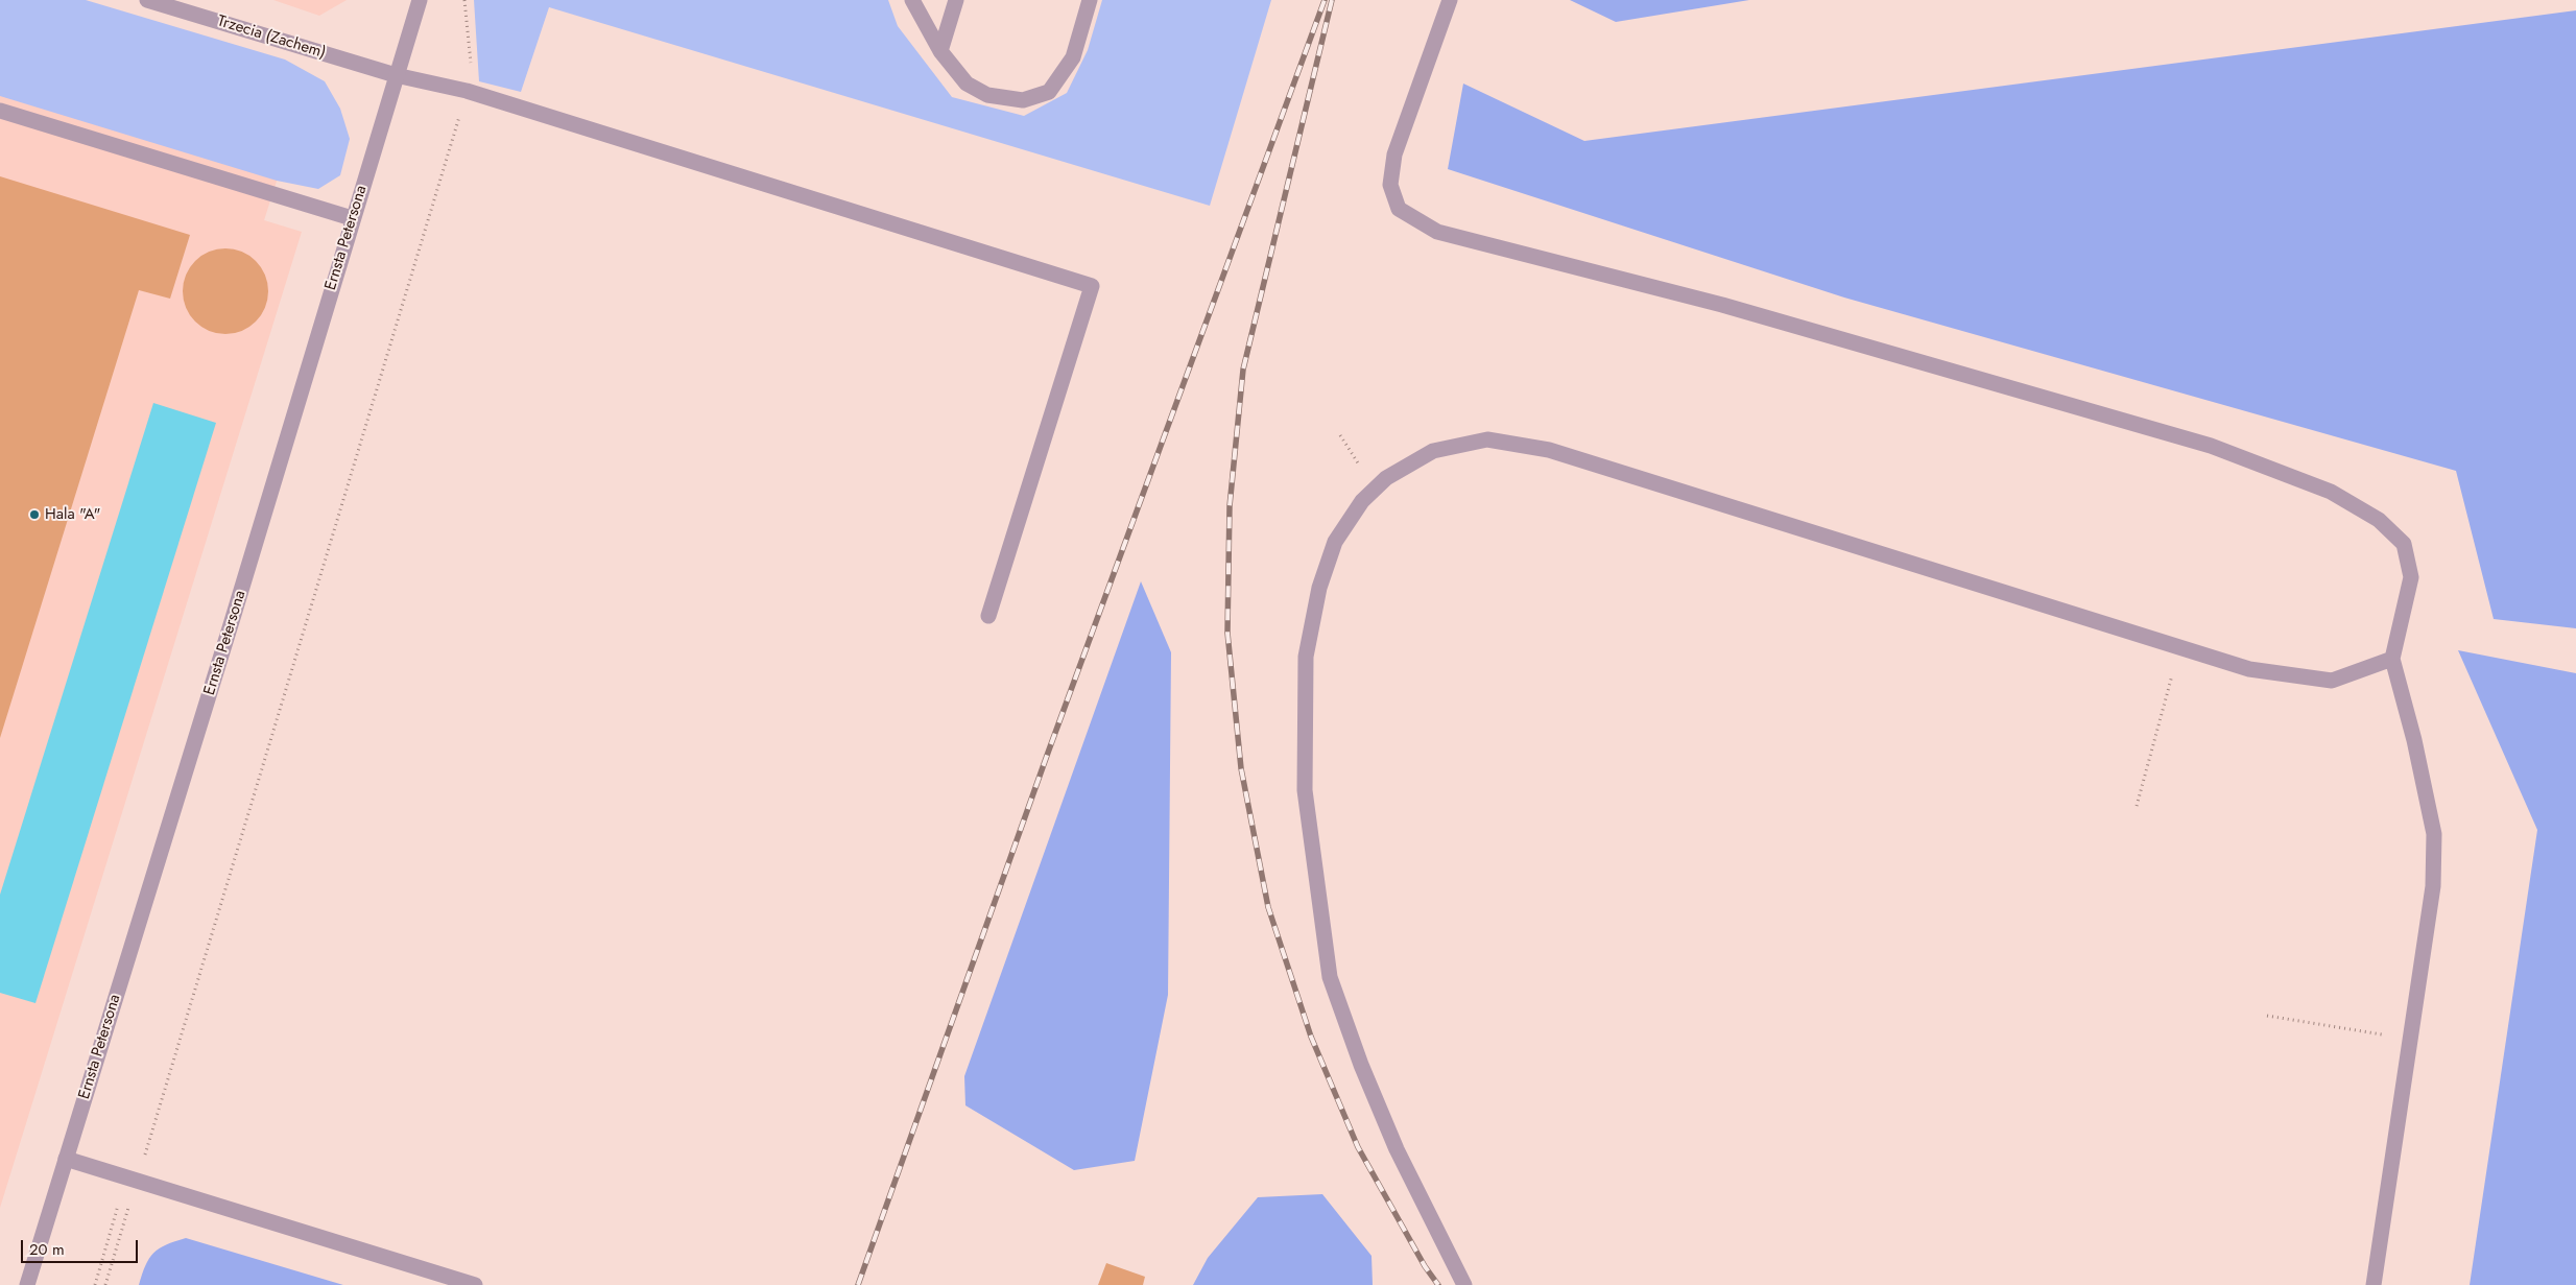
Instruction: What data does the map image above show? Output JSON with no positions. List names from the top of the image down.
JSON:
{
  "streets": {
    "street": ["Trzecia (Zachem)", "Ernsta Petersona"]
  },
  "crossings": [
    ["Trzecia (Zachem)", "Ernsta Petersona"]
  ],
  "places": ["Hala \"A\""],
  "scale_bar": "20 m"
}
